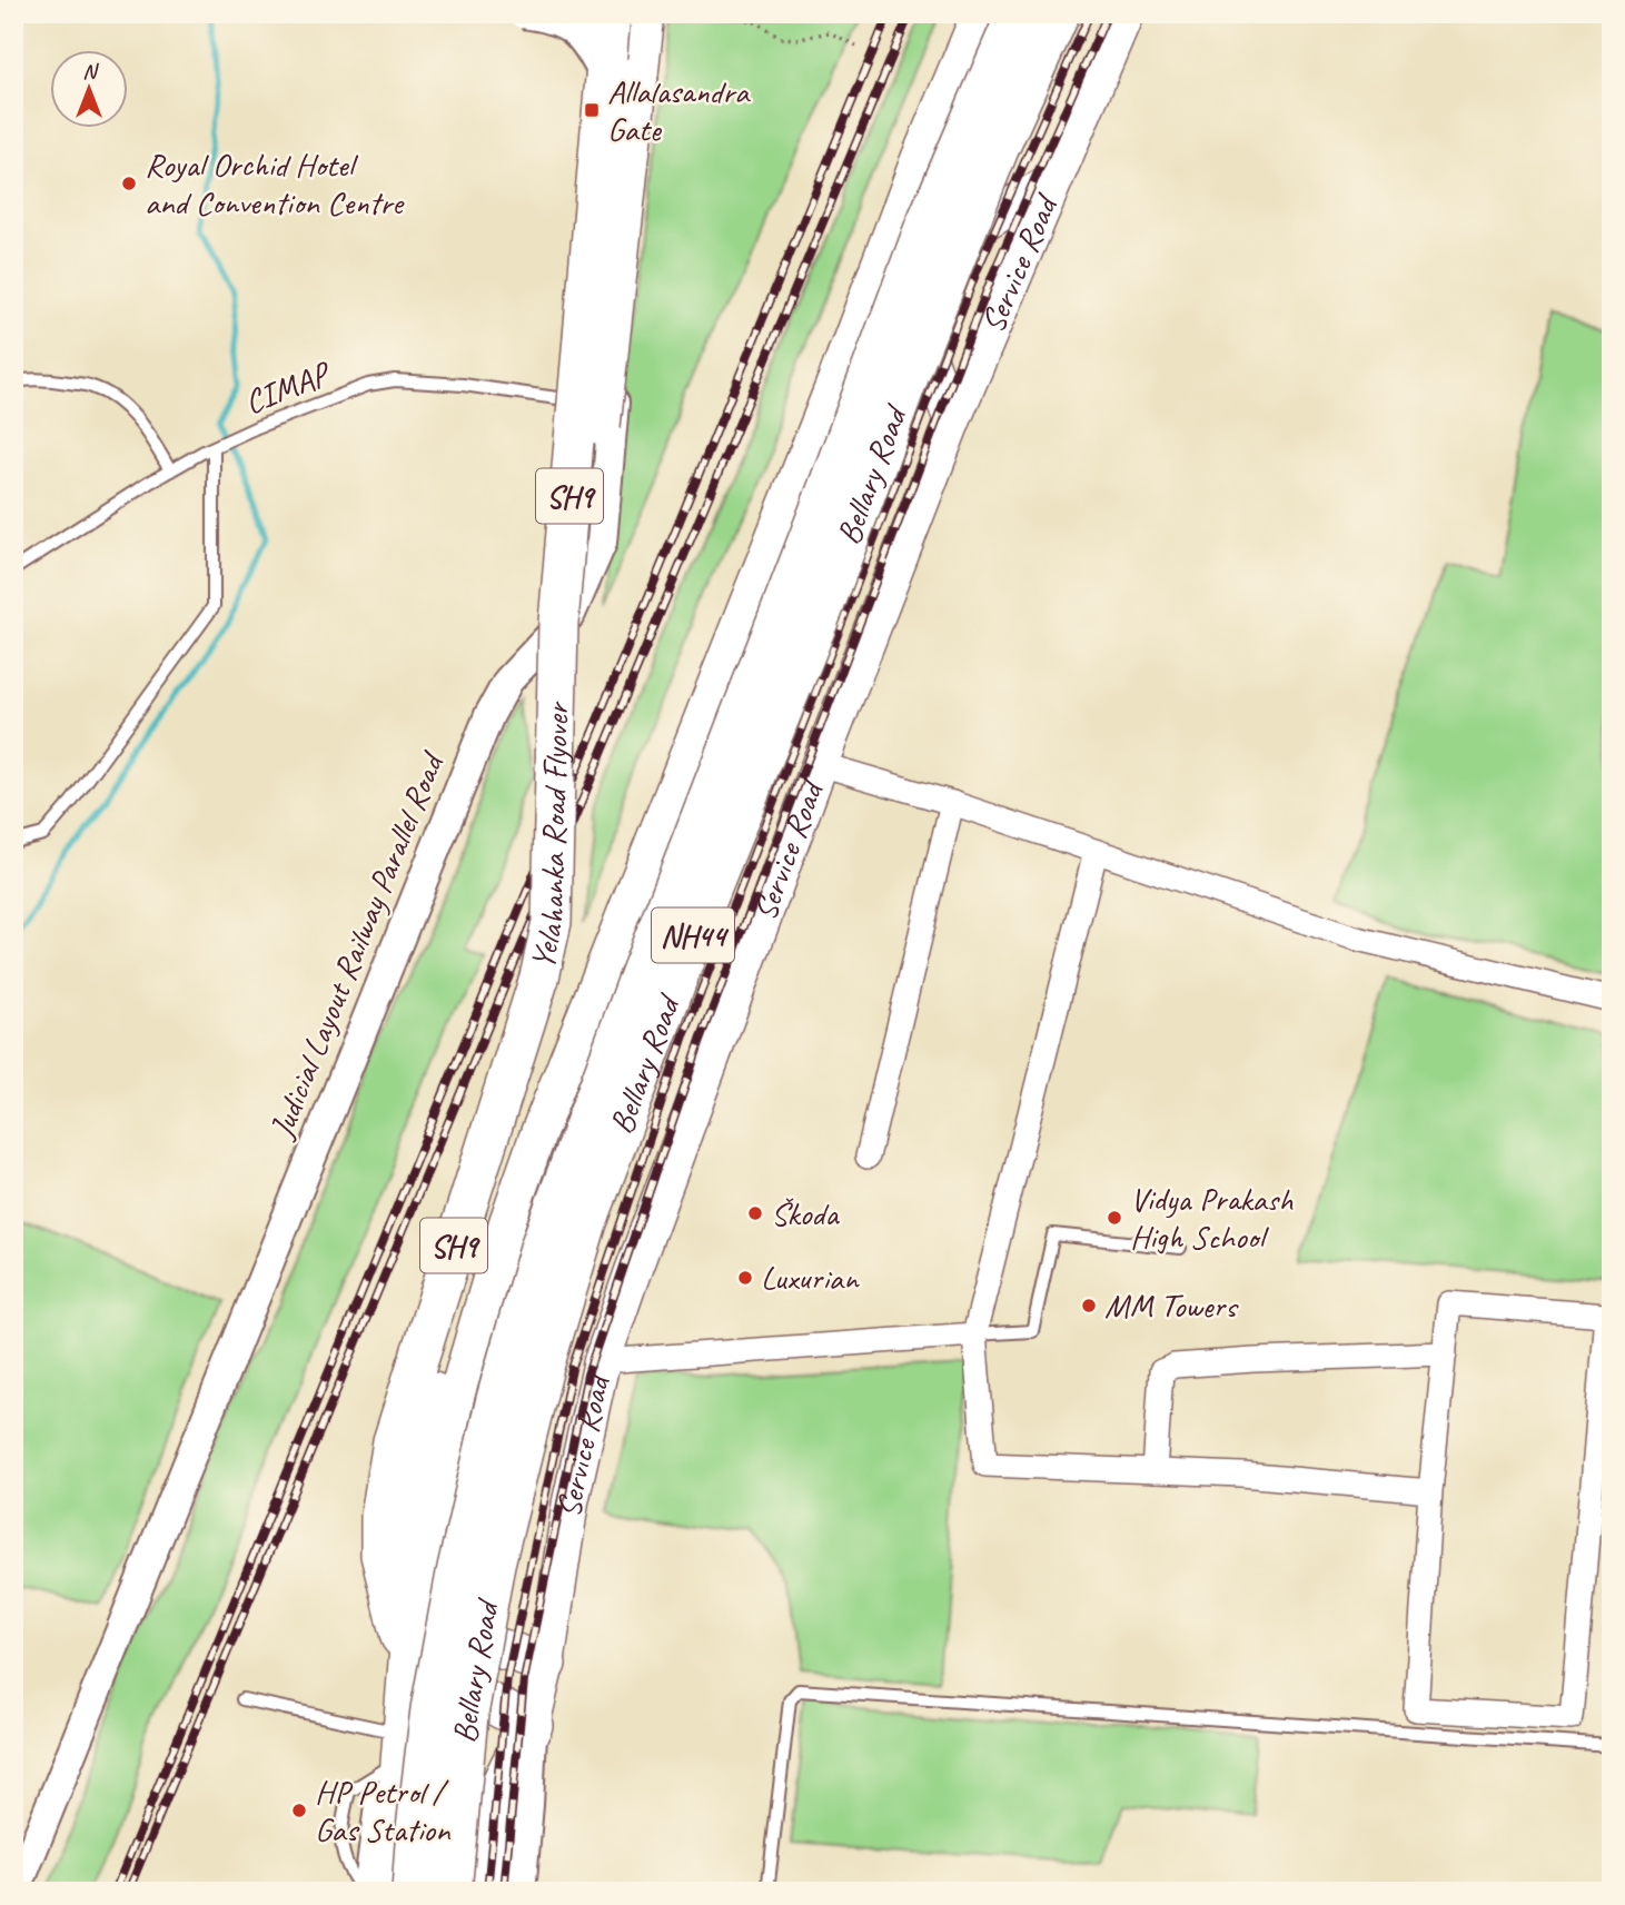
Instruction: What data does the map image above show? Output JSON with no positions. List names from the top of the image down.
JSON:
{
  "streets": {
    "highway": ["Bellary Road", "NH44"],
    "main road": ["Service Road", "SH9", "Yelahanka Road Flyover"],
    "street": ["Judicial Layout Railway Parallel Road"],
    "lane": ["CIMAP"]
  },
  "crossings": [
    ["Service Road", "SH9"],
    ["CIMAP", "Judicial Layout Railway Parallel Road"],
    ["SH9", "Yelahanka Road Flyover"]
  ],
  "places": {
    "transit": ["Allalasandra Gate"],
    "other": [
      "Royal Orchid Hotel and Convention Centre",
      "Škoda",
      "Vidya Prakash High School",
      "Luxurian",
      "MM Towers",
      "HP Petrol / Gas Station"
    ]
  },
  "north": "top"
}
